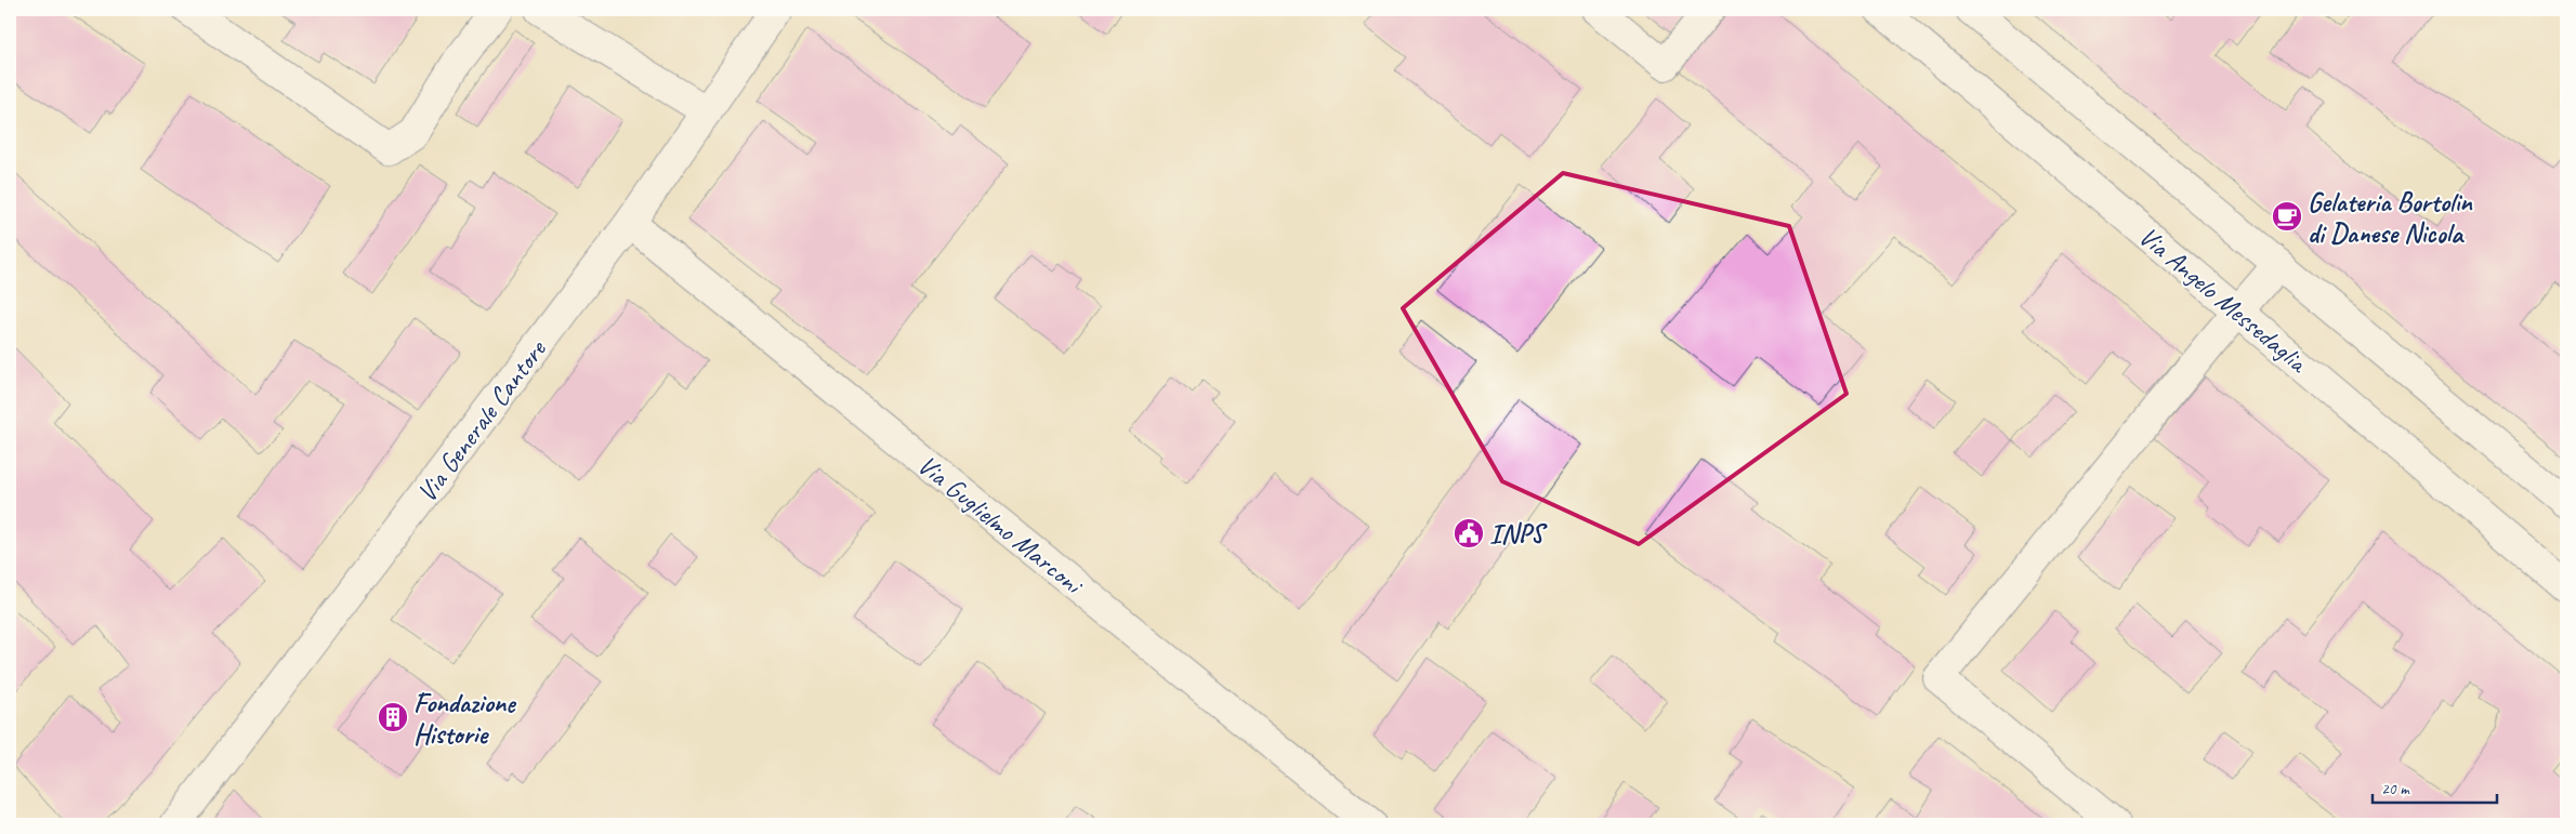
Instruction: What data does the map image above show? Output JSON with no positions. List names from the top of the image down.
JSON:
{
  "streets": {
    "street": ["Via Angelo Messedaglia", "Via Generale Cantore", "Via Guglielmo Marconi"]
  },
  "crossings": [
    ["Via Generale Cantore", "Via Guglielmo Marconi"]
  ],
  "places": {
    "cafe": ["Gelateria Bortolin di Danese Nicola"],
    "public building": ["INPS"],
    "building": ["Fondazione Historie"]
  },
  "scale_bar": "20 m"
}
